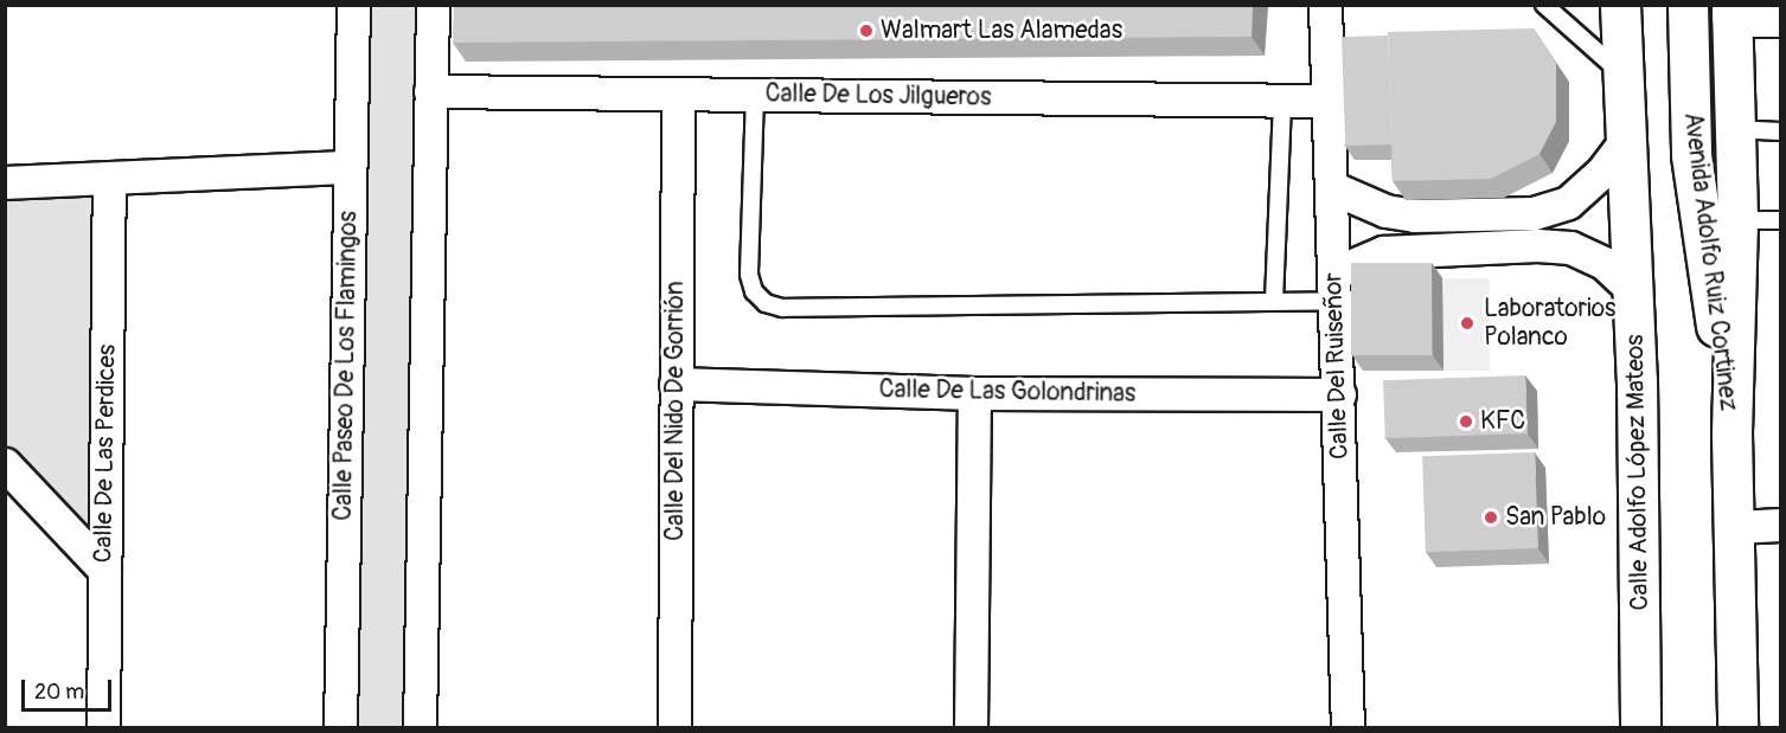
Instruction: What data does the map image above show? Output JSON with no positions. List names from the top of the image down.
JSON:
{
  "streets": {
    "main road": ["Avenida Adolfo Ruiz Cortinez", "Calle Adolfo López Mateos"],
    "street": [
      "Calle De Los Jilgueros",
      "Calle Paseo De Los Flamingos",
      "Calle Del Ruiseñor",
      "Calle De Las Golondrinas",
      "Calle Del Nido De Gorrión",
      "Calle De Las Perdices"
    ]
  },
  "crossings": [
    ["Calle De Los Jilgueros", "Calle Del Ruiseñor"],
    ["Calle De Los Jilgueros", "Calle Del Nido De Gorrión"],
    ["Calle Del Ruiseñor", "Calle De Las Golondrinas"],
    ["Calle De Las Golondrinas", "Calle Del Nido De Gorrión"]
  ],
  "places": [
    "Walmart Las Alamedas",
    "Laboratorios Polanco",
    "KFC",
    "San Pablo"
  ],
  "scale_bar": "20 m"
}
